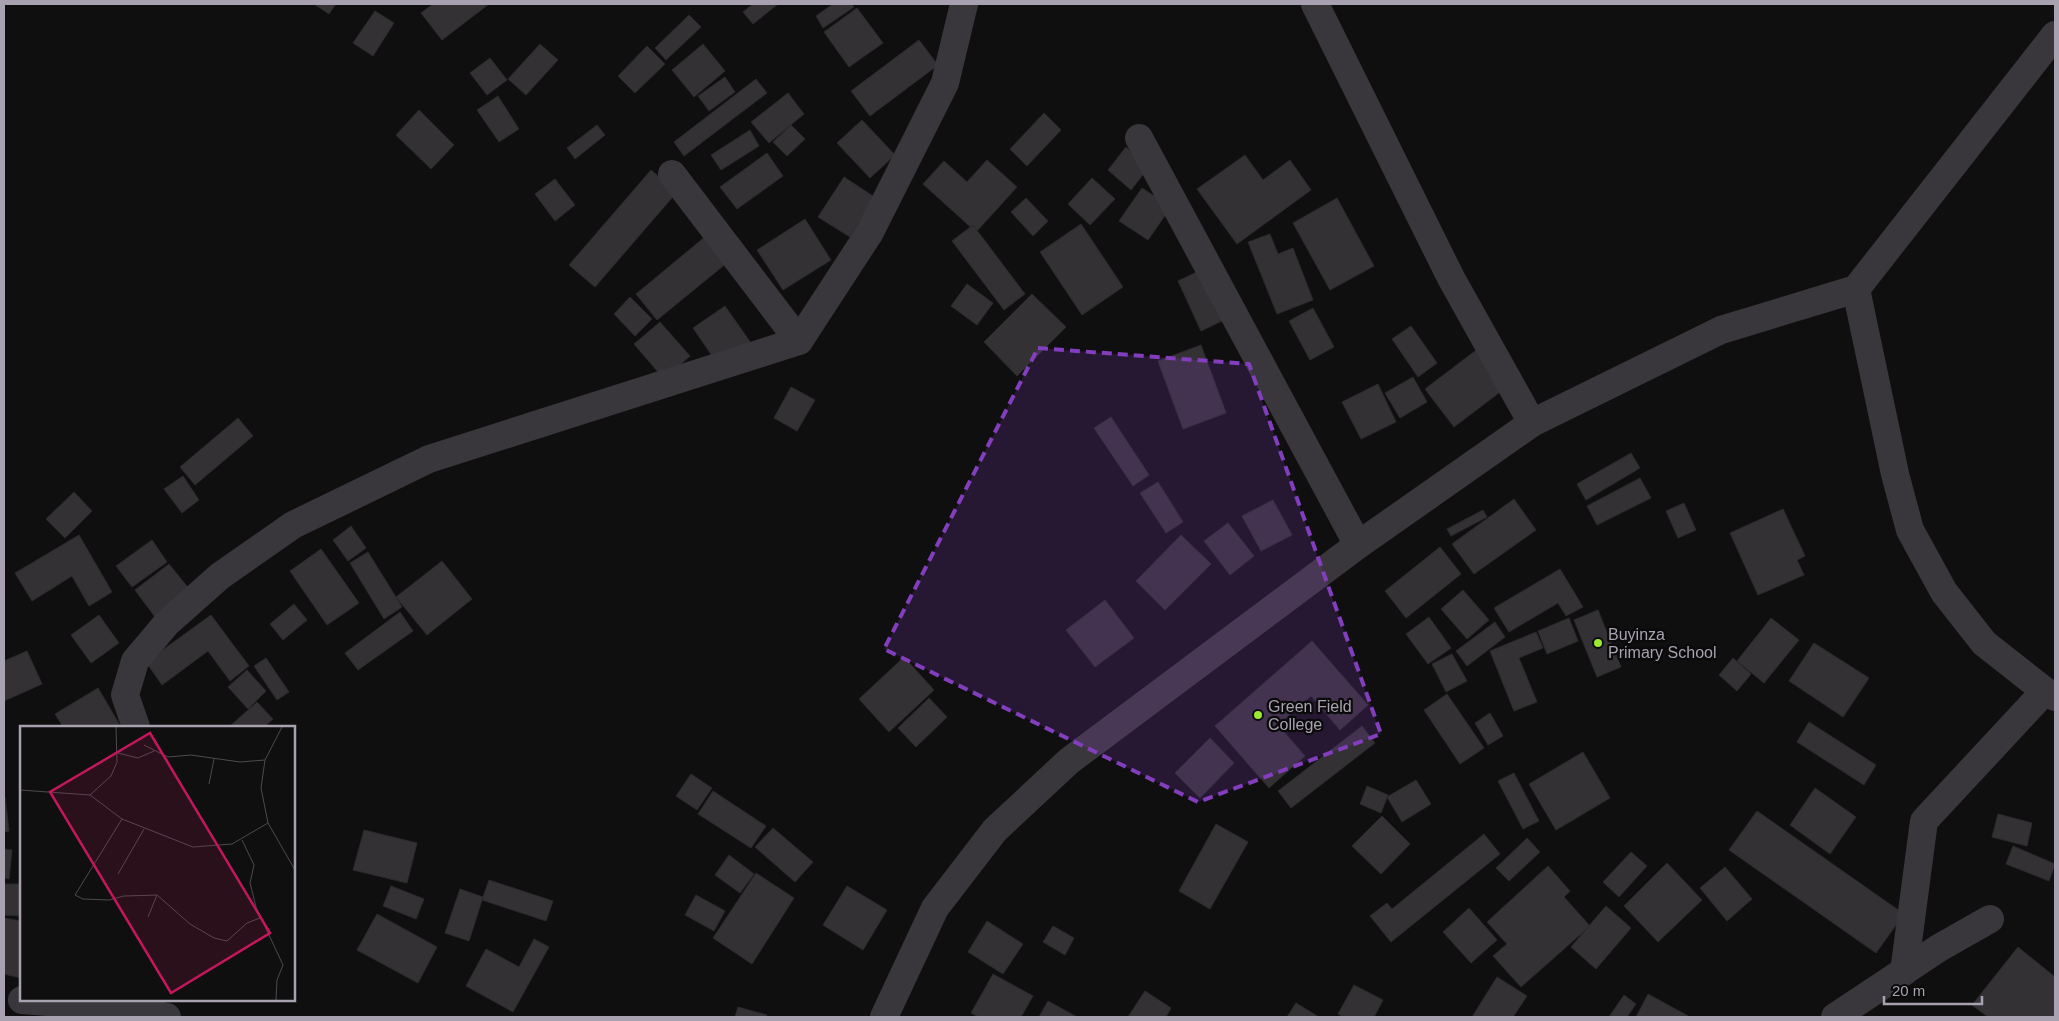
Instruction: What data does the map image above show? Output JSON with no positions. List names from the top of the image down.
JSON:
{
  "places": ["Buyinza Primary School", "Green Field College"],
  "scale_bar": "20 m"
}
